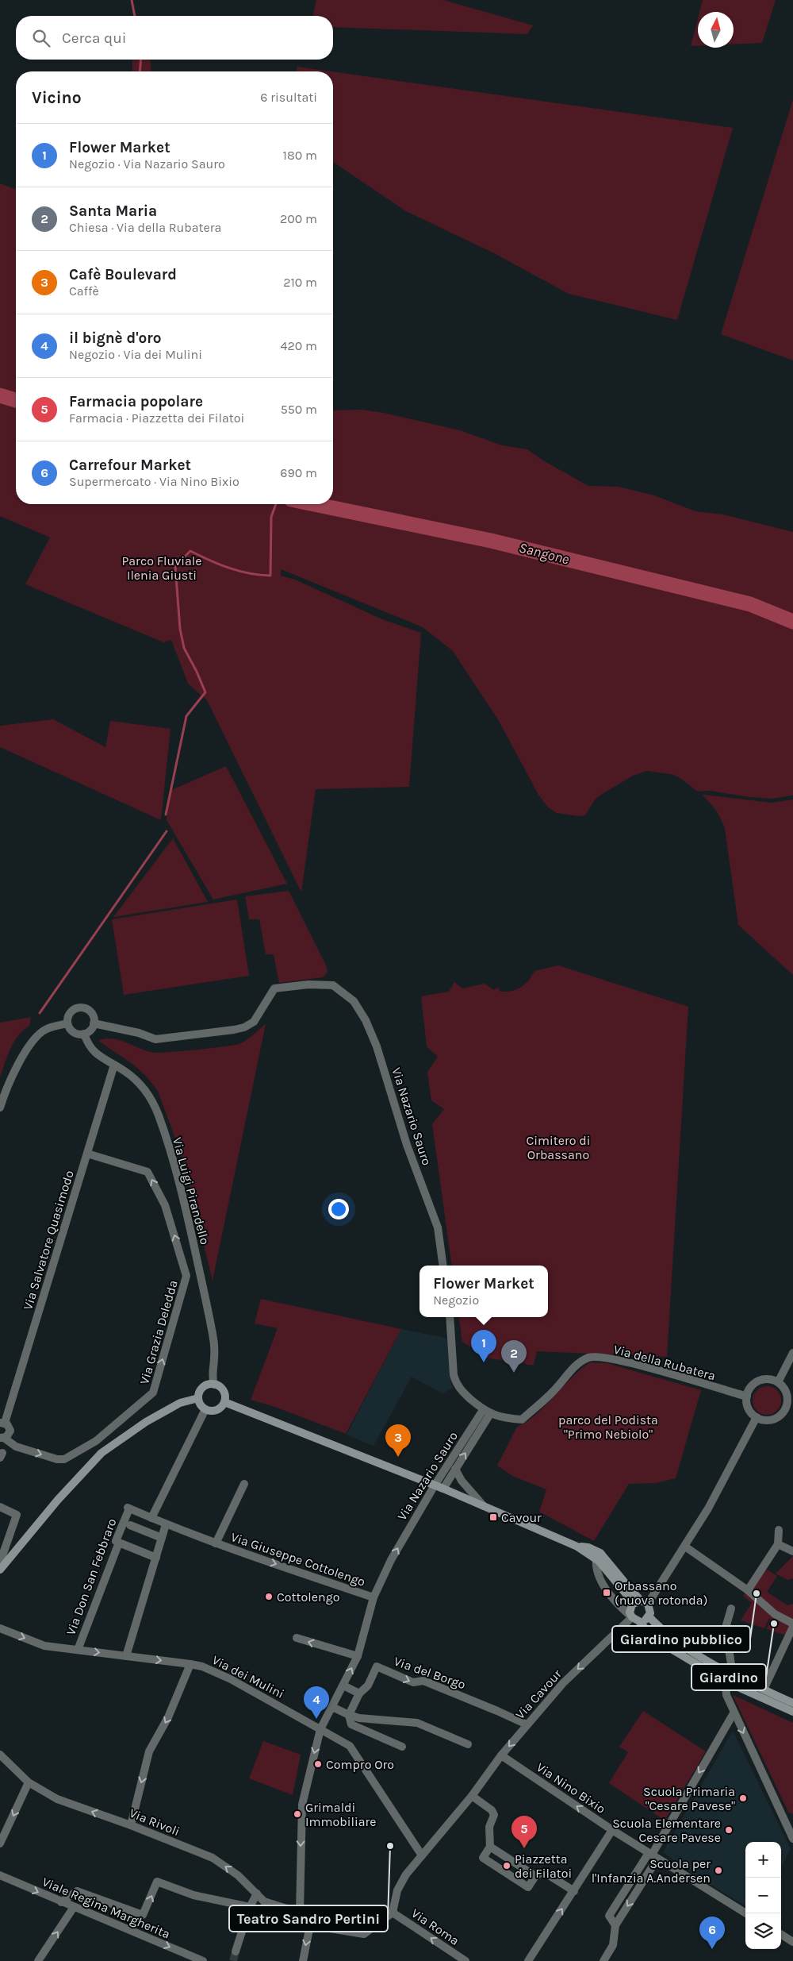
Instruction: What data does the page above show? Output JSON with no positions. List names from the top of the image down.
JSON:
{
  "streets": {
    "street": [
      "Via Nazario Sauro",
      "Via Luigi Pirandello",
      "Via Salvatore Quasimodo",
      "Via Grazia Deledda",
      "Via della Rubatera",
      "Via Giuseppe Cottolengo",
      "Via Don San Febbraro",
      "Via del Borgo",
      "Via dei Mulini",
      "Via Cavour",
      "Via Nino Bixio",
      "Via Rivoli",
      "Viale Regina Margherita",
      "Via Roma"
    ]
  },
  "crossings": [
    ["Via Nazario Sauro", "Via Luigi Pirandello"],
    ["Via Nazario Sauro", "Via della Rubatera"],
    ["Via Nazario Sauro", "Via Giuseppe Cottolengo"],
    ["Via Nazario Sauro", "Via dei Mulini"],
    ["Via Nazario Sauro", "Via Rivoli"],
    ["Via Luigi Pirandello", "Via Salvatore Quasimodo"],
    ["Via Salvatore Quasimodo", "Via Grazia Deledda"],
    ["Via Giuseppe Cottolengo", "Via Don San Febbraro"],
    ["Via Don San Febbraro", "Via dei Mulini"],
    ["Via del Borgo", "Via Cavour"],
    ["Via dei Mulini", "Via Cavour"],
    ["Via Cavour", "Via Nino Bixio"],
    ["Via Cavour", "Via Roma"]
  ],
  "one_way": [
    "Via dei Mulini",
    "Via Cavour",
    "Via Nino Bixio",
    "Via Rivoli",
    "Viale Regina Margherita",
    "Via Roma"
  ],
  "water": ["Sangone"],
  "parks": ["Parco Fluviale Ilenia Giusti", "Cimitero di Orbassano", "parco del Podista \"Primo Nebiolo\""],
  "places": {
    "transit": ["Cavour", "Orbassano (nuova rotonda)"],
    "other": [
      "Giardino pubblico",
      "Cottolengo",
      "Giardino",
      "Compro Oro",
      "Scuola Primaria \"Cesare Pavese\"",
      "Grimaldi Immobiliare",
      "Scuola Elementare Cesare Pavese",
      "Teatro Sandro Pertini",
      "Piazzetta dei Filatoi",
      "Scuola per l'Infanzia A.Andersen"
    ]
  },
  "north": "top",
  "page": {
    "search": "Cerca qui",
    "heading": ["Vicino", "6 risultati"],
    "list": [
      {
        "mark": "1",
        "name": "Flower Market",
        "note": "Negozio · Via Nazario Sauro",
        "value": "180 m"
      },
      {
        "mark": "2",
        "name": "Santa Maria",
        "note": "Chiesa · Via della Rubatera",
        "value": "200 m"
      },
      {
        "mark": "3",
        "name": "Cafè Boulevard",
        "note": "Caffè",
        "value": "210 m"
      },
      {
        "mark": "4",
        "name": "il bignè d'oro",
        "note": "Negozio · Via dei Mulini",
        "value": "420 m"
      },
      {
        "mark": "5",
        "name": "Farmacia popolare",
        "note": "Farmacia · Piazzetta dei Filatoi",
        "value": "550 m"
      },
      {
        "mark": "6",
        "name": "Carrefour Market",
        "note": "Supermercato · Via Nino Bixio",
        "value": "690 m"
      }
    ],
    "popup": ["Flower Market", "Negozio"],
    "pins": [
      "1",
      "2",
      "3",
      "4",
      "5",
      "6"
    ],
    "map_buttons": ["+", "−"]
  }
}
